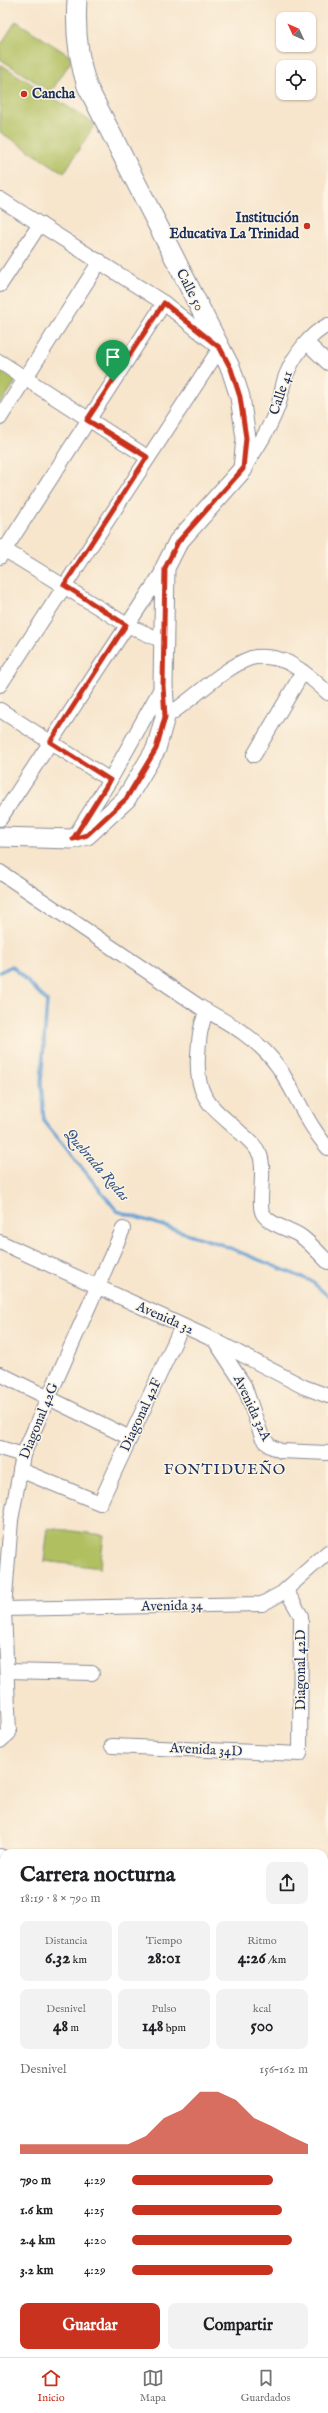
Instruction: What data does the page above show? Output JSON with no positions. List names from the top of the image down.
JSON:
{
  "streets": {
    "main road": ["Calle 50"],
    "street": [
      "Calle 41",
      "Avenida 32",
      "Avenida 32A",
      "Diagonal 42F",
      "Diagonal 42G",
      "Avenida 34",
      "Diagonal 42D",
      "Avenida 34D"
    ]
  },
  "crossings": [
    ["Calle 50", "Calle 41"],
    ["Avenida 32", "Avenida 32A"],
    ["Avenida 32", "Diagonal 42F"],
    ["Avenida 32", "Diagonal 42G"],
    ["Diagonal 42F", "Diagonal 42G"],
    ["Diagonal 42G", "Avenida 34"],
    ["Avenida 34", "Diagonal 42D"],
    ["Diagonal 42D", "Avenida 34D"]
  ],
  "districts": ["FONTIDUEÑO"],
  "water": ["Quebrada Rodas"],
  "places": ["Cancha", "Institución Educativa La Trinidad"],
  "north": "top left",
  "page": {
    "heading": ["Carrera nocturna", "18:19 · 8 × 790 m"],
    "stats": [
      ["Distancia", "6.32 km"],
      ["Tiempo", "28:01"],
      ["Ritmo", "4:26 /km"],
      ["Desnivel", "48 m"],
      ["Pulso", "148 bpm"],
      ["kcal", "500"]
    ],
    "chart": ["Desnivel", "156–162 m"],
    "list": [
      {
        "name": "790 m",
        "note": "4:29"
      },
      {
        "name": "1.6 km",
        "note": "4:25"
      },
      {
        "name": "2.4 km",
        "note": "4:20"
      },
      {
        "name": "3.2 km",
        "note": "4:29"
      }
    ],
    "buttons": ["Guardar", "Compartir"],
    "tabs": ["Inicio", "Mapa", "Guardados"]
  }
}
